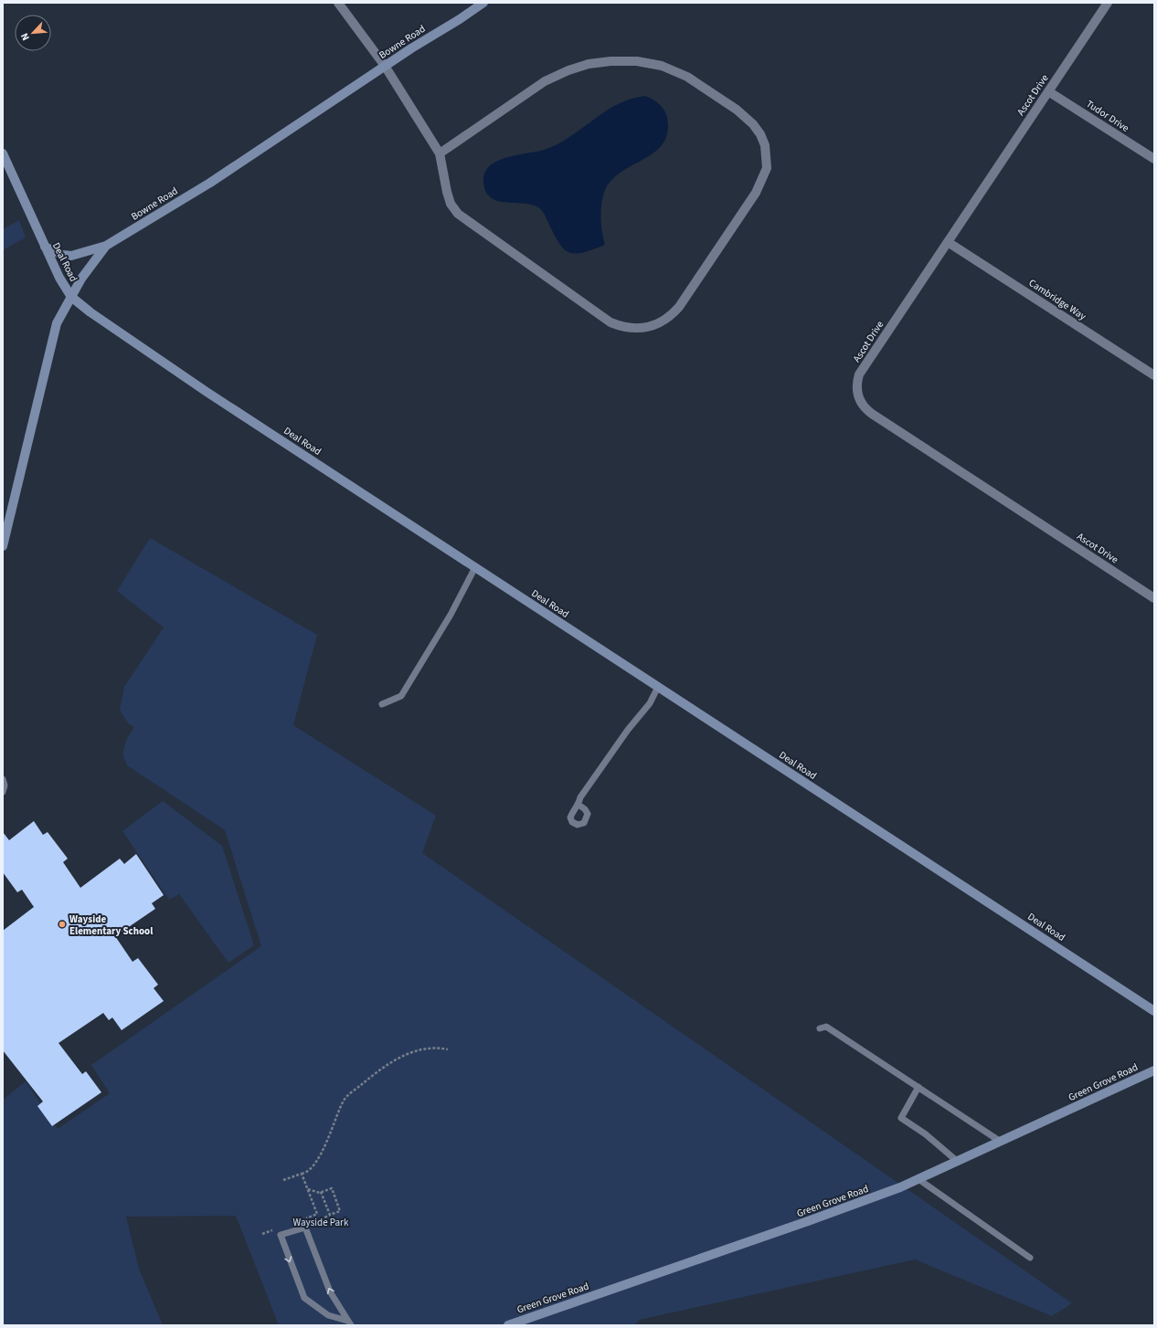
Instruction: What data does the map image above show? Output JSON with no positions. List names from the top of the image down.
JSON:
{
  "streets": {
    "street": [
      "Bowne Road",
      "Ascot Drive",
      "Tudor Drive",
      "Deal Road",
      "Cambridge Way",
      "Green Grove Road"
    ]
  },
  "crossings": [
    ["Bowne Road", "Deal Road"],
    ["Ascot Drive", "Tudor Drive"],
    ["Ascot Drive", "Cambridge Way"]
  ],
  "parks": ["Wayside Park"],
  "places": ["Wayside Elementary School"],
  "north": "bottom left"
}
